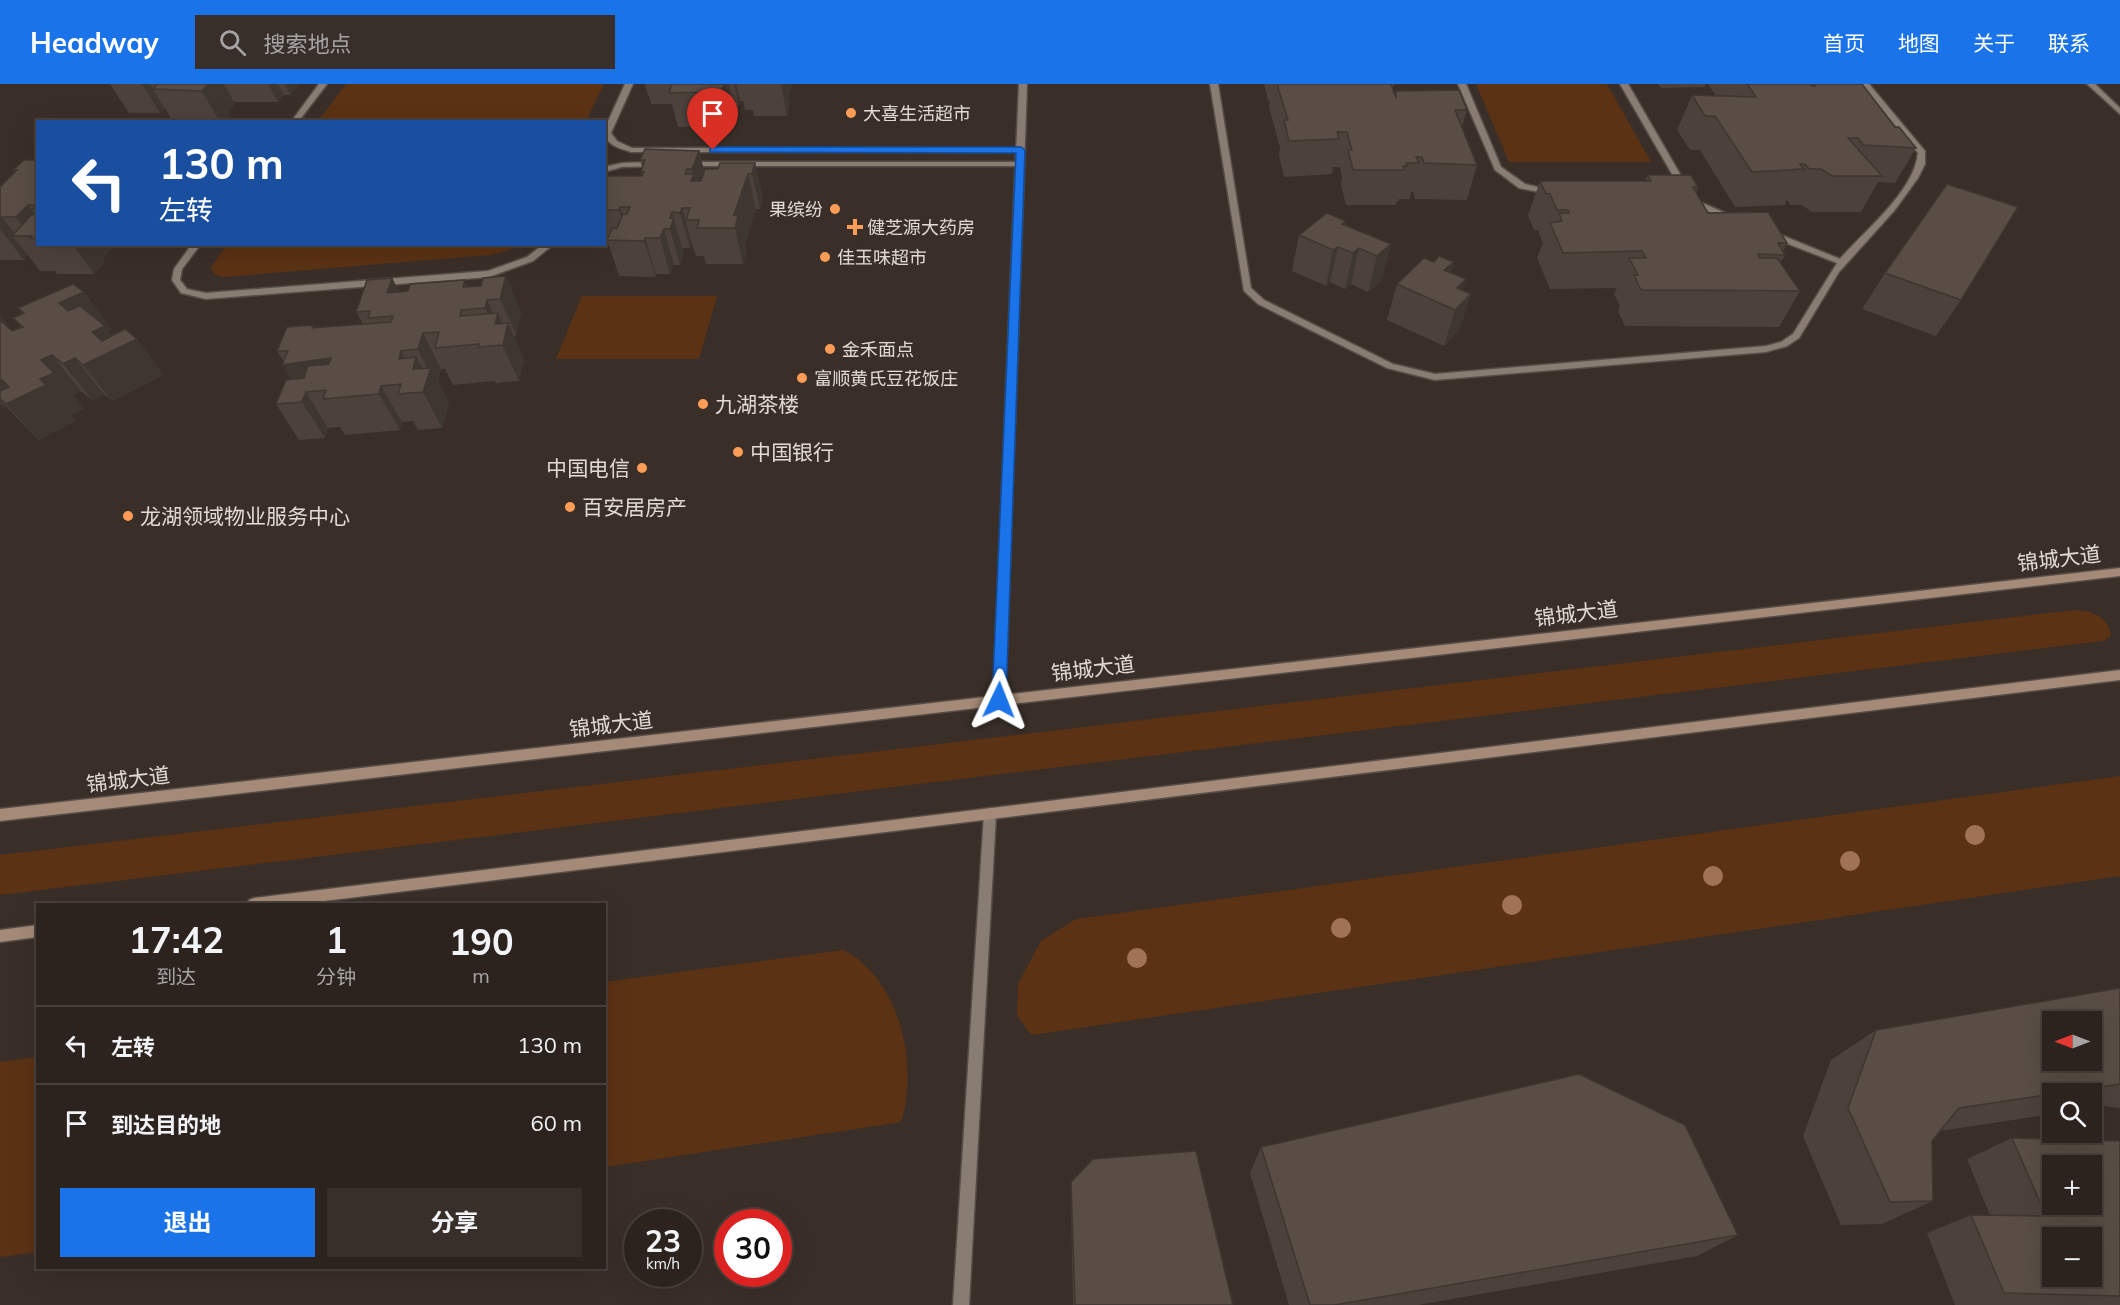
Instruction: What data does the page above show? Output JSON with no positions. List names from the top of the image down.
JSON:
{
  "streets": {
    "main road": ["锦城大道"]
  },
  "places": {
    "other": [
      "大喜生活超市",
      "果缤纷",
      "佳玉味超市",
      "金禾面点",
      "富顺黄氏豆花饭庄",
      "九湖茶楼",
      "中国银行",
      "中国电信",
      "百安居房产",
      "龙湖领域物业服务中心"
    ],
    "health": ["健芝源大药房"]
  },
  "north": "left",
  "page": {
    "header": "Headway",
    "search": "搜索地点",
    "nav": [
      "首页",
      "地图",
      "关于",
      "联系"
    ],
    "turn": ["130 m", "左转"],
    "eta": [
      "17:42",
      "到达",
      "1",
      "分钟",
      "190",
      "m"
    ],
    "list": [
      {
        "name": "左转",
        "value": "130 m"
      },
      {
        "name": "到达目的地",
        "value": "60 m"
      }
    ],
    "map_buttons": ["+", "−"],
    "buttons": ["退出", "分享"],
    "speed": "23 km/h",
    "limit": "30"
  }
}
